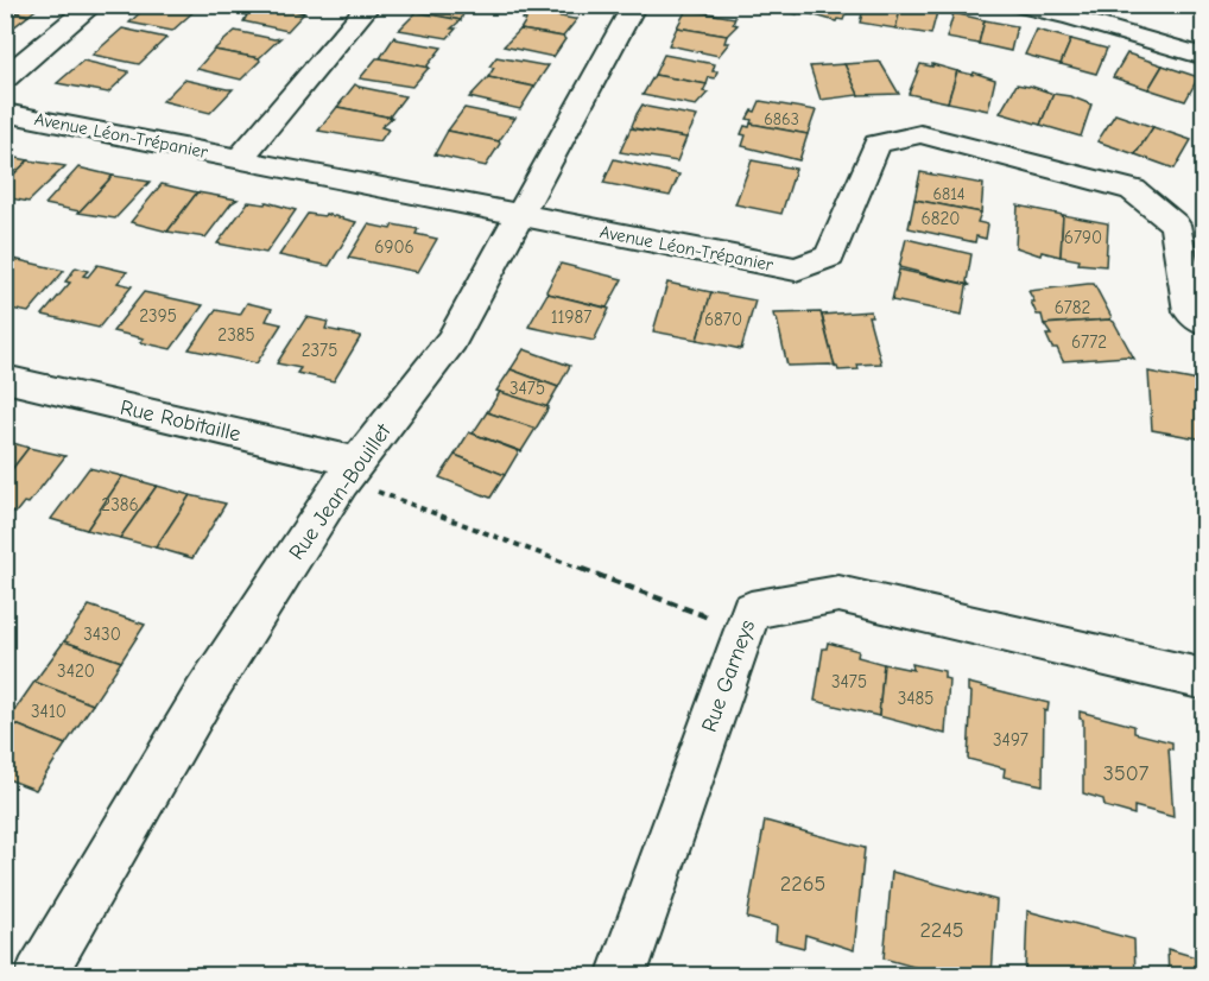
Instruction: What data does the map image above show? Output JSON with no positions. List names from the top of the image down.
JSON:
{
  "streets": {
    "street": [
      "Avenue Léon-Trépanier",
      "Rue Robitaille",
      "Rue Jean-Bouillet",
      "Rue Garneys"
    ]
  },
  "crossings": [
    ["Avenue Léon-Trépanier", "Rue Jean-Bouillet"],
    ["Rue Robitaille", "Rue Jean-Bouillet"]
  ],
  "house_numbers": [
    "6863",
    "6814",
    "6820",
    "6790",
    "6906",
    "6782",
    "2395",
    "11987",
    "6870",
    "2385",
    "6772",
    "2375",
    "3475",
    "2386",
    "3430",
    "3420",
    "3475",
    "3485",
    "3410",
    "3497",
    "3507",
    "2265",
    "2245"
  ]
}
